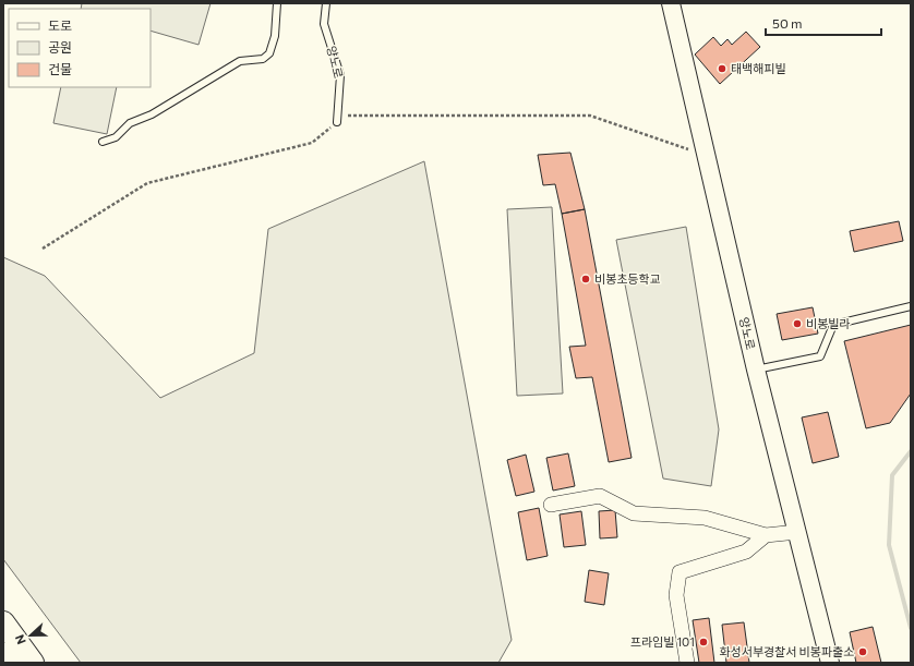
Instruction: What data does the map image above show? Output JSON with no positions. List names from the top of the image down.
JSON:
{
  "streets": {
    "street": ["양노로"]
  },
  "places": [
    "태백해피빌",
    "비봉초등학교",
    "비봉빌라",
    "프라임빌 101",
    "화성서부경찰서 비봉파출소"
  ],
  "legend": ["도로", "공원", "건물"],
  "scale_bar": "50 m",
  "north": "left"
}
